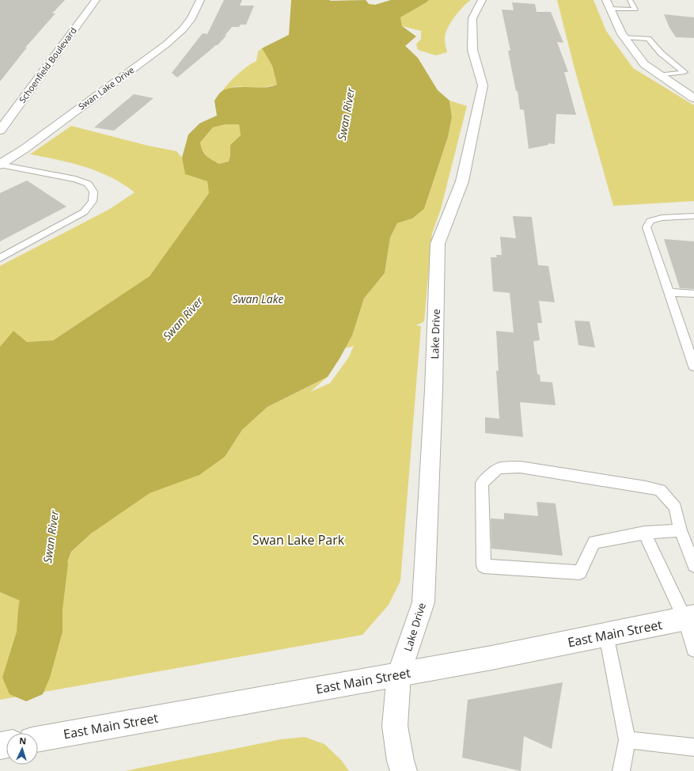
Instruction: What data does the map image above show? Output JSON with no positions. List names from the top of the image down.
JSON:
{
  "streets": {
    "street": [
      "Schoenfield Boulevard",
      "Swan Lake Drive",
      "Lake Drive",
      "East Main Street"
    ]
  },
  "crossings": [
    ["Lake Drive", "East Main Street"]
  ],
  "water": ["Swan River", "Swan Lake"],
  "parks": ["Swan Lake Park"],
  "north": "top"
}
